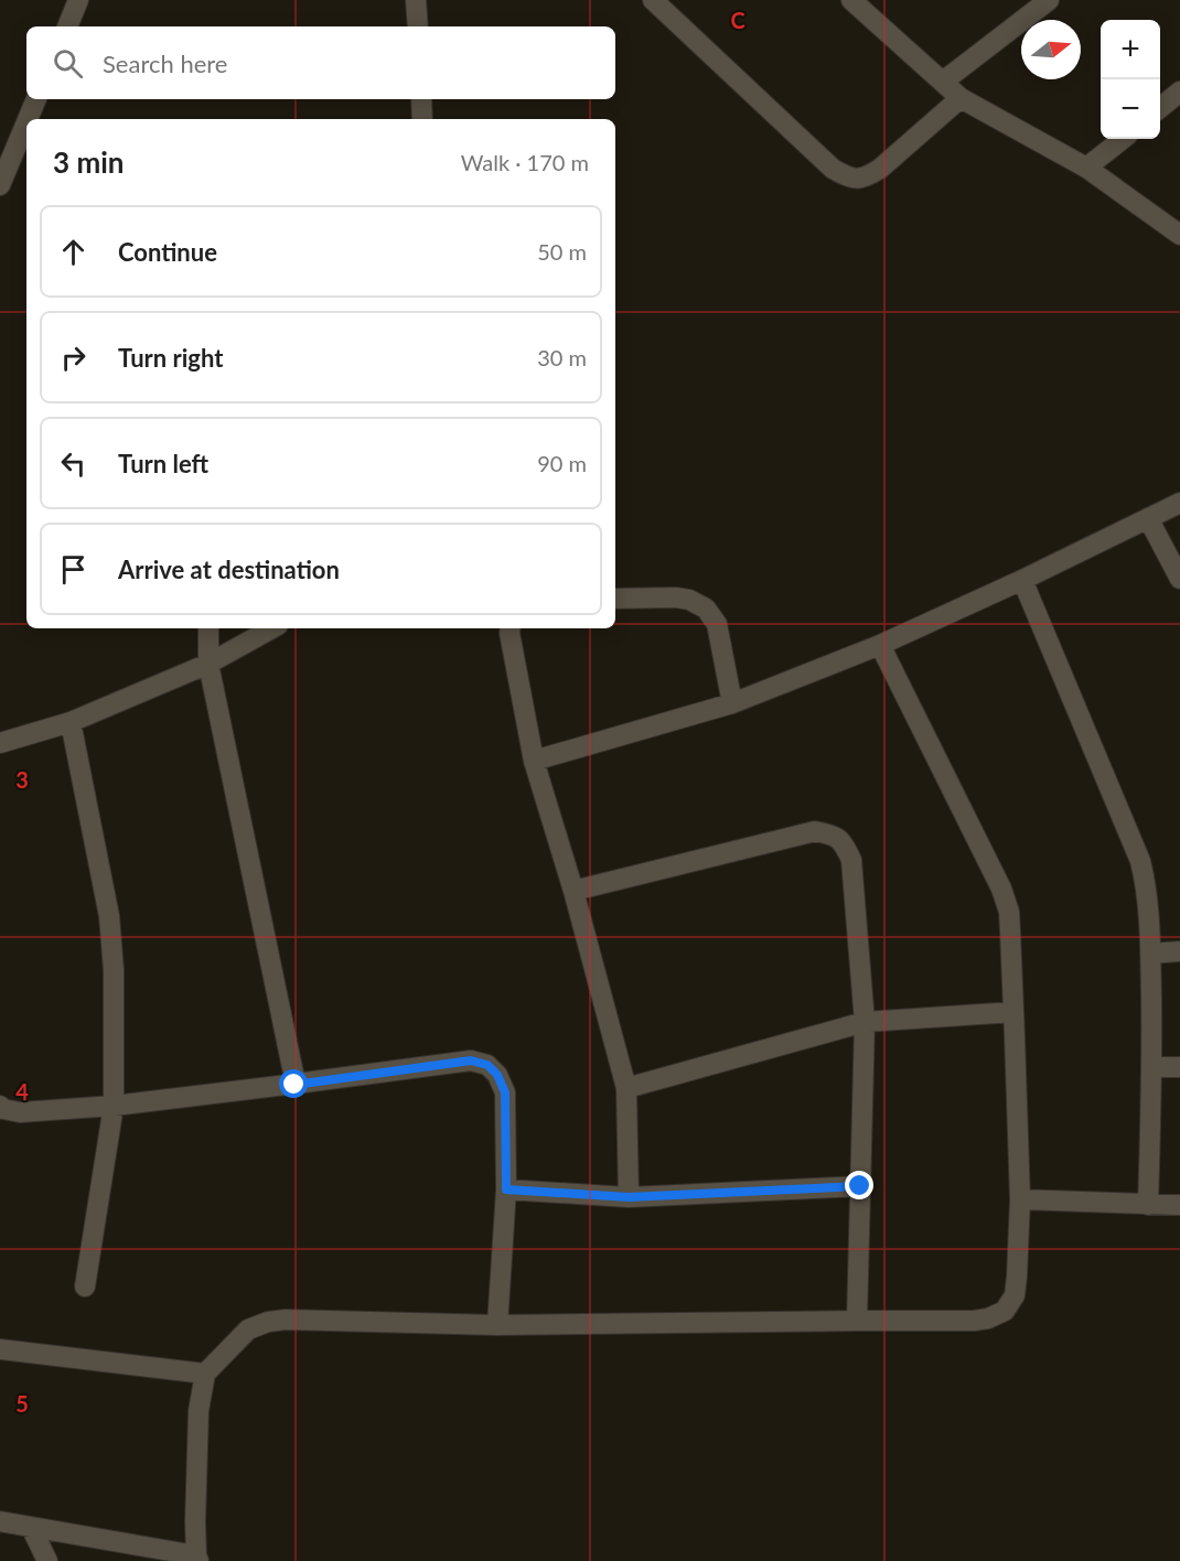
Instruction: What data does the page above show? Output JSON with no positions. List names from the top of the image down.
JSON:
{
  "north": "right",
  "page": {
    "map_buttons": ["+", "−"],
    "search": "Search here",
    "heading": ["3 min", "Walk · 170 m"],
    "list": [
      ["Continue", "50 m"],
      ["Turn right", "30 m"],
      ["Turn left", "90 m"],
      "Arrive at destination"
    ]
  },
  "grid": {
    "columns": ["C"],
    "rows": ["3", "4", "5"]
  }
}
